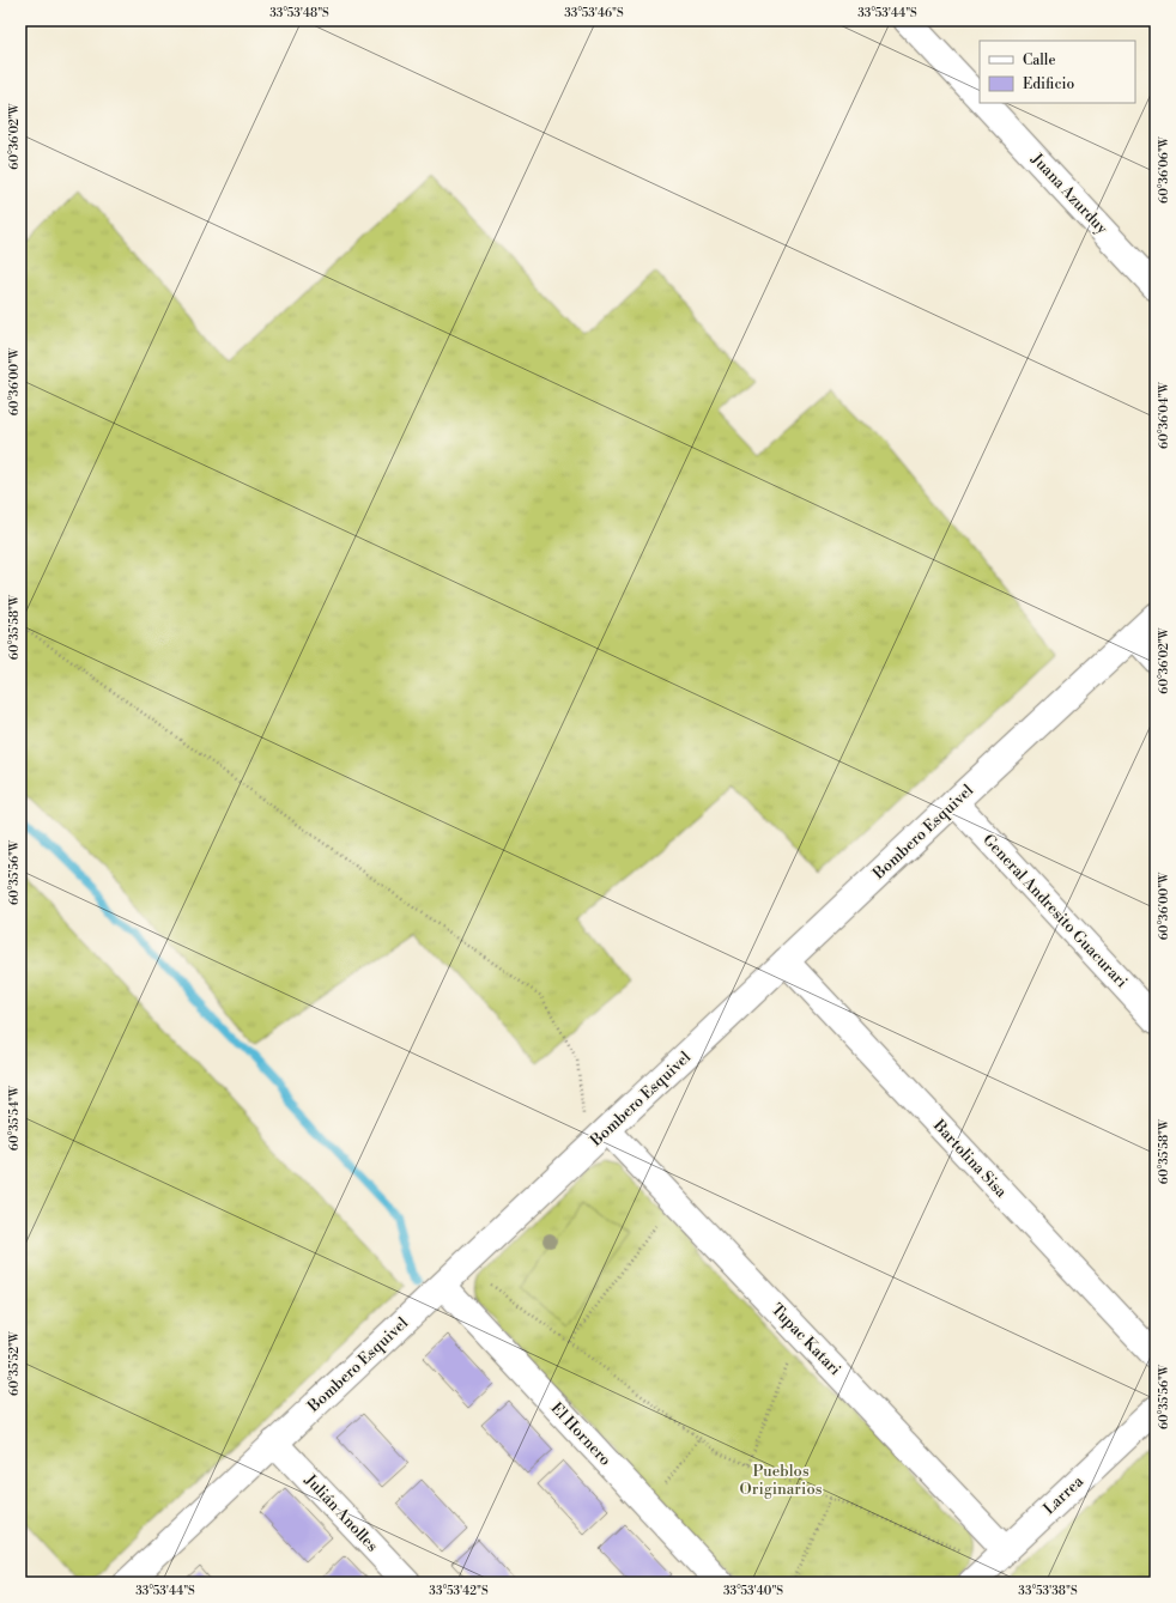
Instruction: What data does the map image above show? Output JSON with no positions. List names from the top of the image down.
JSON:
{
  "streets": {
    "street": [
      "Juana Azurduy",
      "Bombero Esquivel",
      "General Andresito Guacurari",
      "Bartolina Sisa",
      "Tupac Katari",
      "El Hornero",
      "Larrea",
      "Julián Anolles"
    ]
  },
  "crossings": [
    ["Bombero Esquivel", "General Andresito Guacurari"],
    ["Bombero Esquivel", "Bartolina Sisa"],
    ["Bombero Esquivel", "Tupac Katari"],
    ["Bombero Esquivel", "El Hornero"],
    ["Bombero Esquivel", "Julián Anolles"],
    ["Tupac Katari", "Larrea"]
  ],
  "parks": ["Pueblos Originarios"],
  "legend": ["Calle", "Edificio"],
  "coordinates": [
    "33°53'48\"S",
    "33°53'46\"S",
    "33°53'44\"S",
    "60°36'02\"W",
    "60°36'06\"W",
    "60°36'00\"W",
    "60°36'04\"W",
    "60°35'58\"W",
    "60°35'56\"W",
    "60°35'54\"W",
    "60°35'52\"W",
    "33°53'42\"S",
    "33°53'40\"S",
    "33°53'38\"S"
  ]
}
